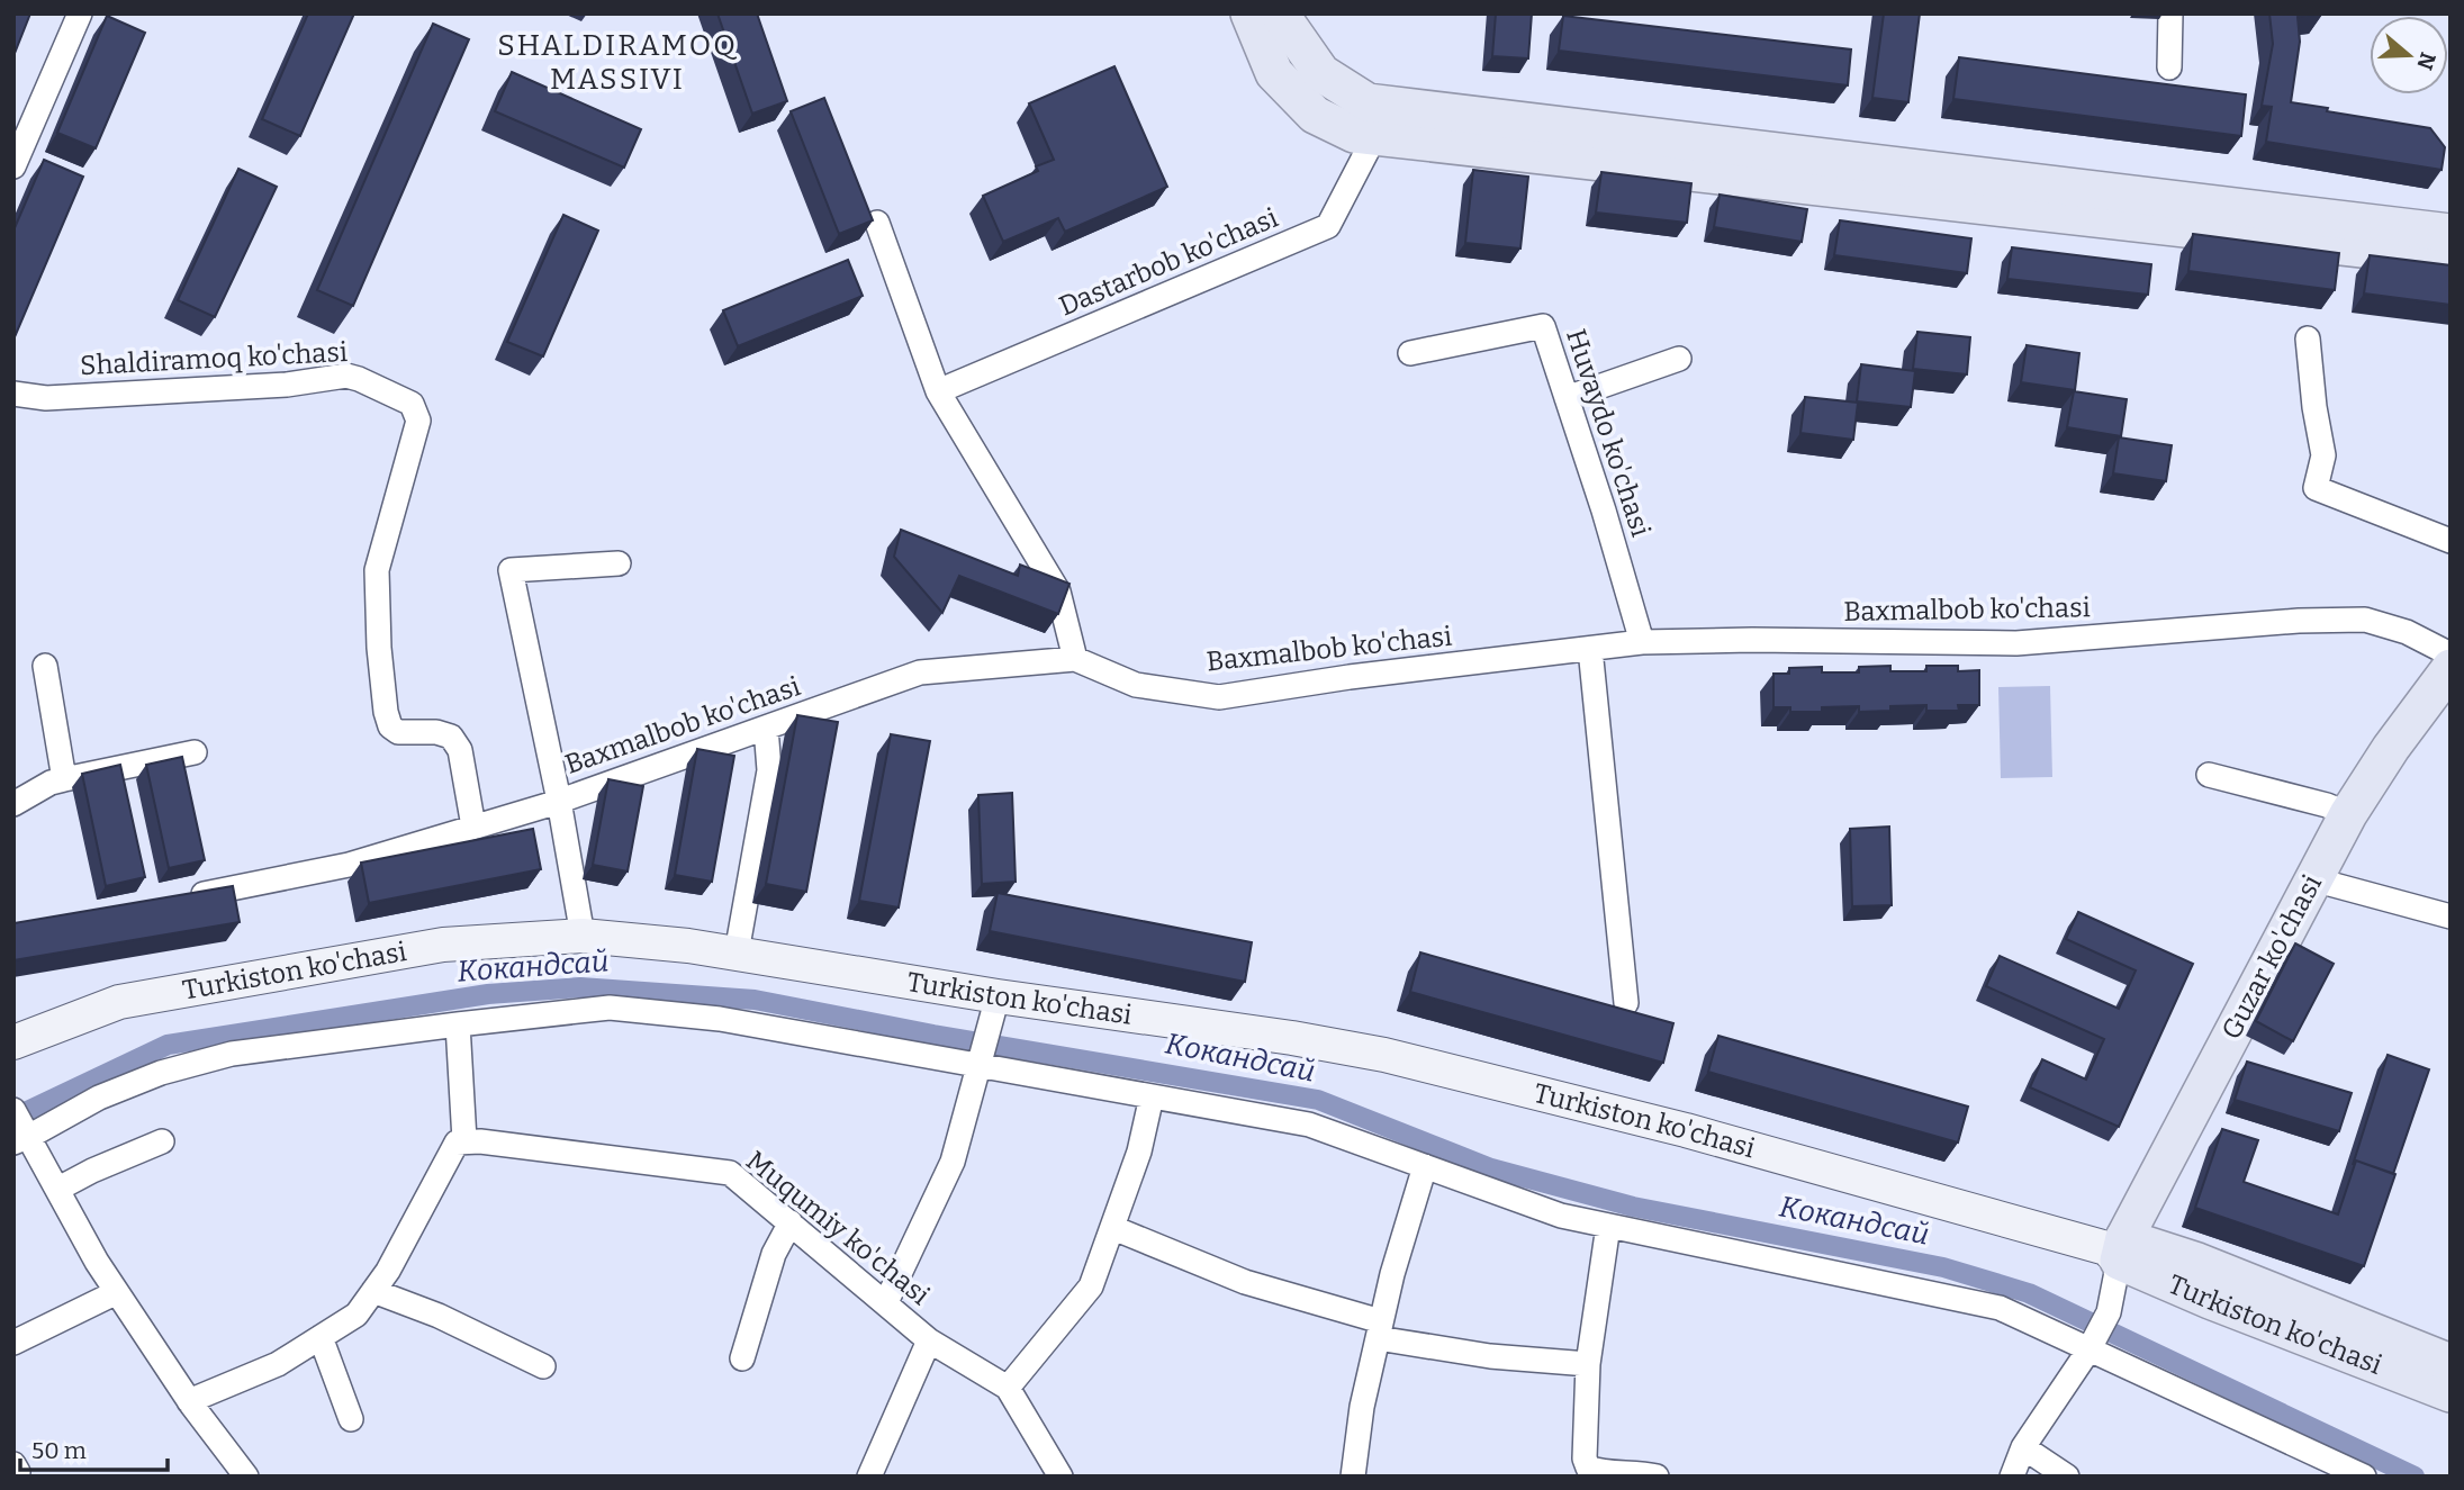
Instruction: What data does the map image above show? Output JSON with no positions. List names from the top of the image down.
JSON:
{
  "streets": {
    "main road": ["Guzar ko'chasi", "Turkiston ko'chasi"],
    "street": [
      "Dastarbob ko'chasi",
      "Shaldiramoq ko'chasi",
      "Huvaydo ko'chasi",
      "Baxmalbob ko'chasi",
      "Muqumiy ko'chasi"
    ]
  },
  "crossings": [
    ["Shaldiramoq ko'chasi", "Baxmalbob ko'chasi"],
    ["Huvaydo ko'chasi", "Baxmalbob ko'chasi"],
    ["Guzar ko'chasi", "Turkiston ko'chasi"]
  ],
  "districts": ["SHALDIRAMOQ MASSIVI"],
  "water": ["Кокандсай"],
  "scale_bar": "50 m",
  "north": "right"
}
